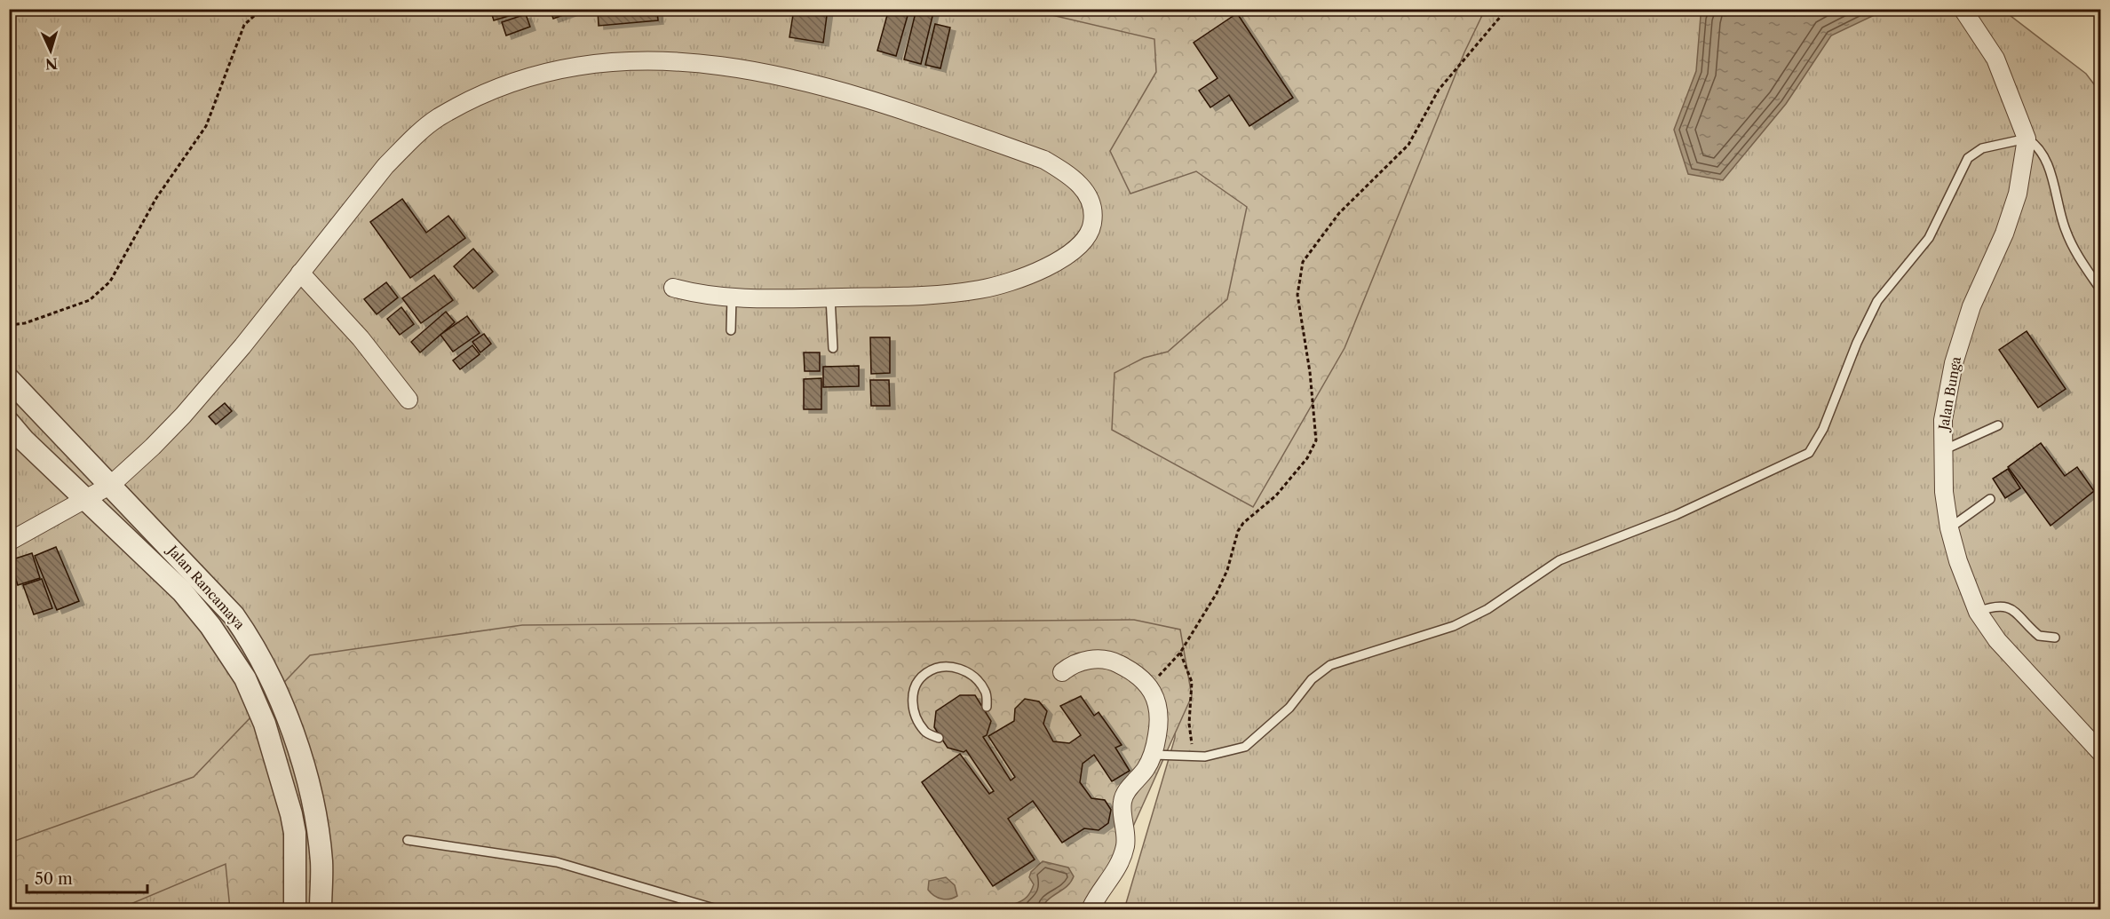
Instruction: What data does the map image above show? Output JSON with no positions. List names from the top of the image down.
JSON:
{
  "streets": {
    "street": ["Jalan Bunga", "Jalan Rancamaya"]
  },
  "scale_bar": "50 m",
  "north": "bottom"
}
